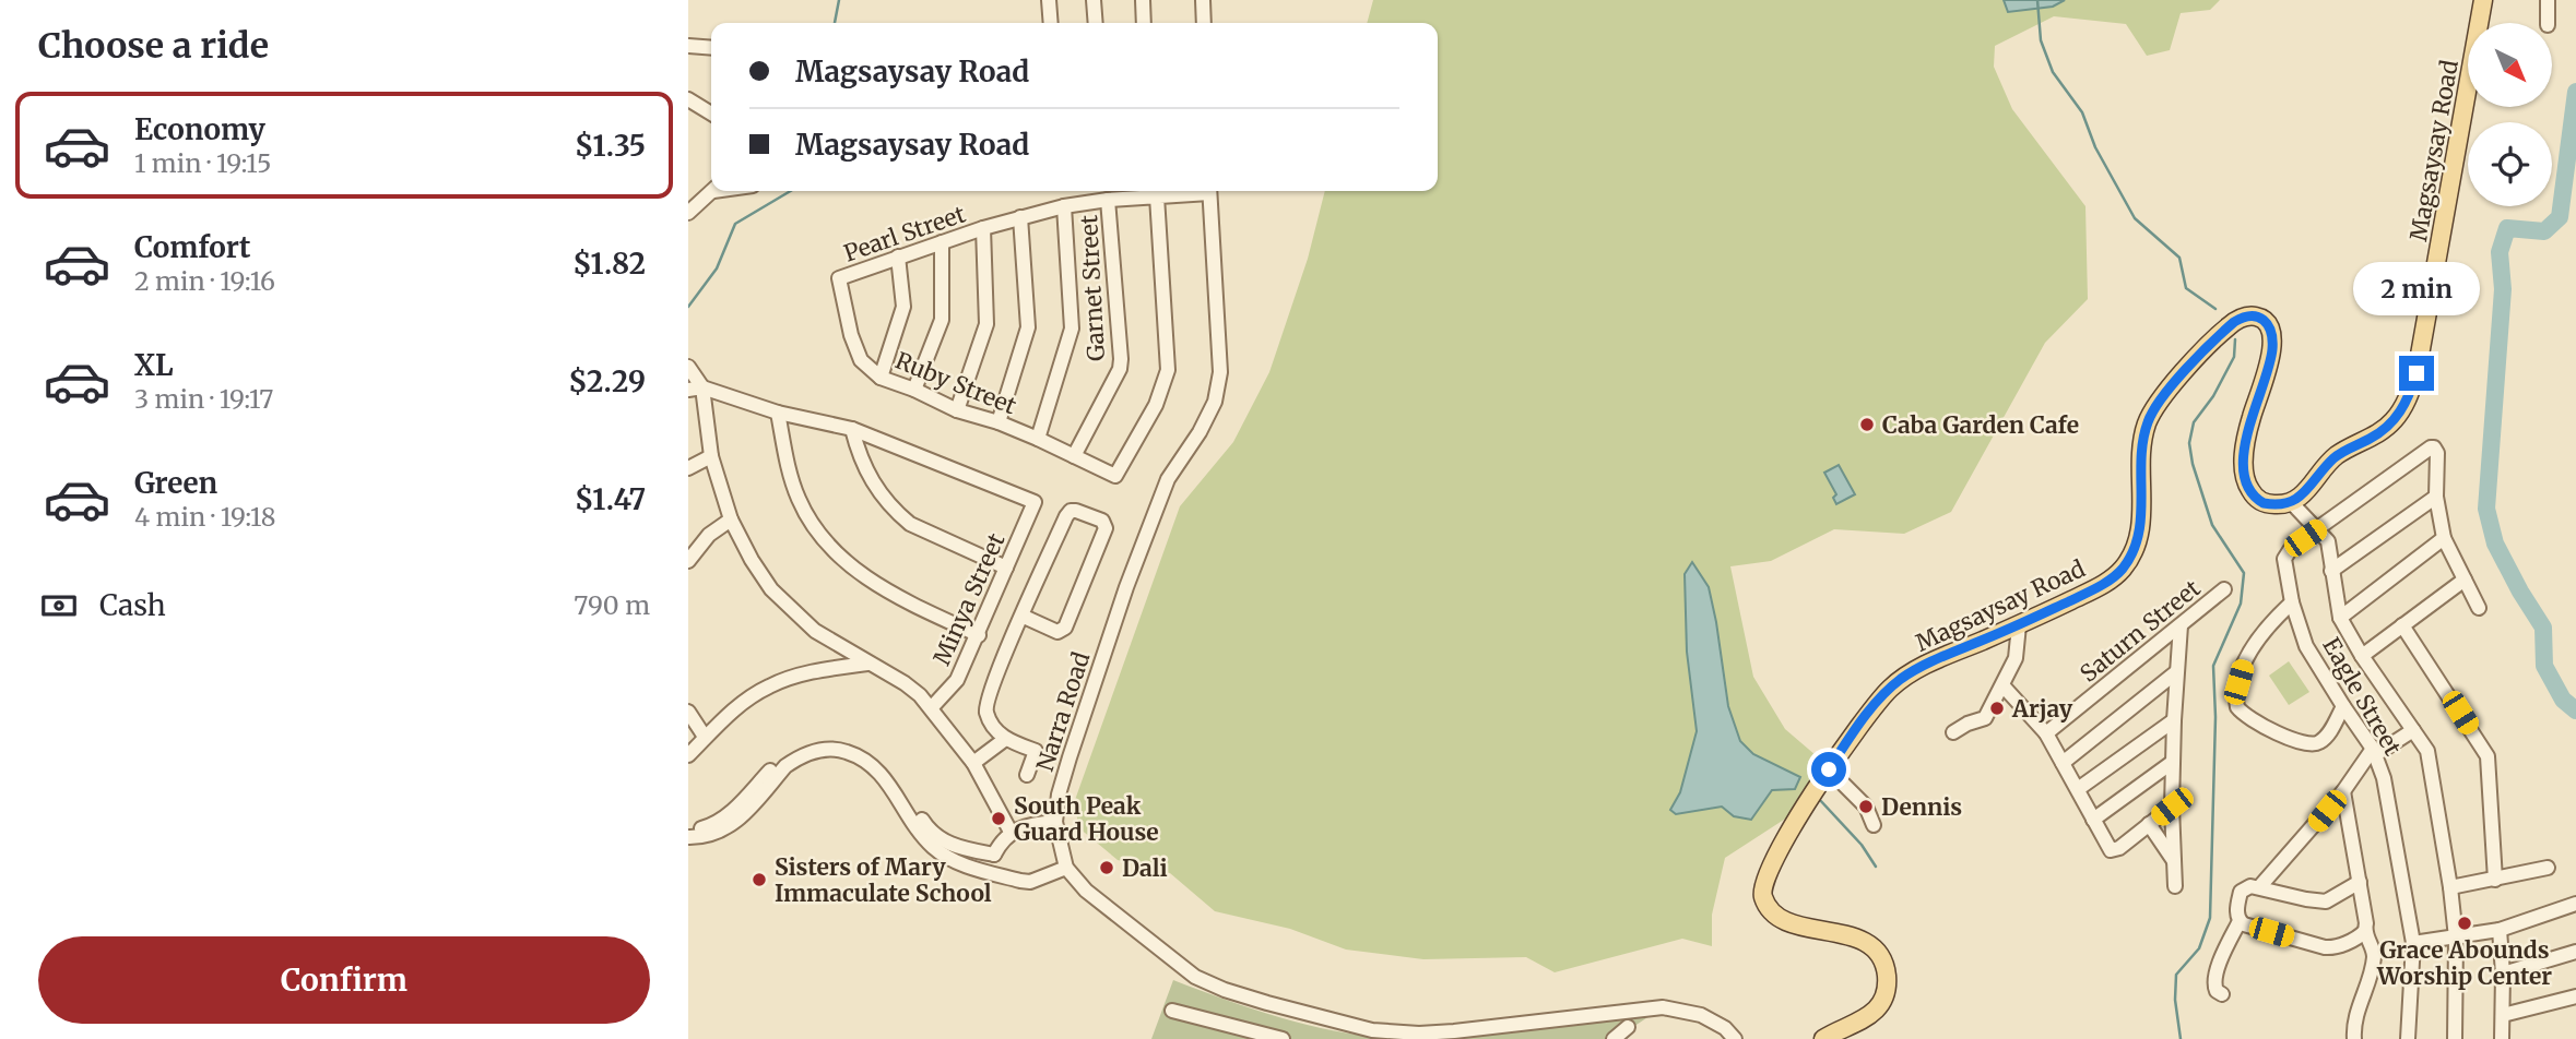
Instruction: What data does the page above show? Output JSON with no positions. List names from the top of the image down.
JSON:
{
  "streets": {
    "main road": ["Magsaysay Road"],
    "street": [
      "Pearl Street",
      "Garnet Street",
      "Ruby Street",
      "Minya Street",
      "Saturn Street",
      "Eagle Street",
      "Narra Road"
    ]
  },
  "crossings": [
    ["Pearl Street", "Garnet Street"],
    ["Pearl Street", "Ruby Street"],
    ["Garnet Street", "Ruby Street"]
  ],
  "places": [
    "Caba Garden Cafe",
    "Arjay",
    "Dennis",
    "South Peak Guard House",
    "Dali",
    "Sisters of Mary Immaculate School",
    "Grace Abounds Worship Center"
  ],
  "north": "bottom right",
  "page": {
    "heading": "Choose a ride",
    "banner": ["Magsaysay Road", "Magsaysay Road"],
    "list": [
      {
        "name": "Economy",
        "note": "1 min · 19:15",
        "value": "$1.35"
      },
      {
        "name": "Comfort",
        "note": "2 min · 19:16",
        "value": "$1.82"
      },
      {
        "name": "XL",
        "note": "3 min · 19:17",
        "value": "$2.29"
      },
      {
        "name": "Green",
        "note": "4 min · 19:18",
        "value": "$1.47"
      }
    ],
    "bubble": "2 min",
    "pay": ["Cash", "790 m"],
    "buttons": "Confirm"
  }
}
